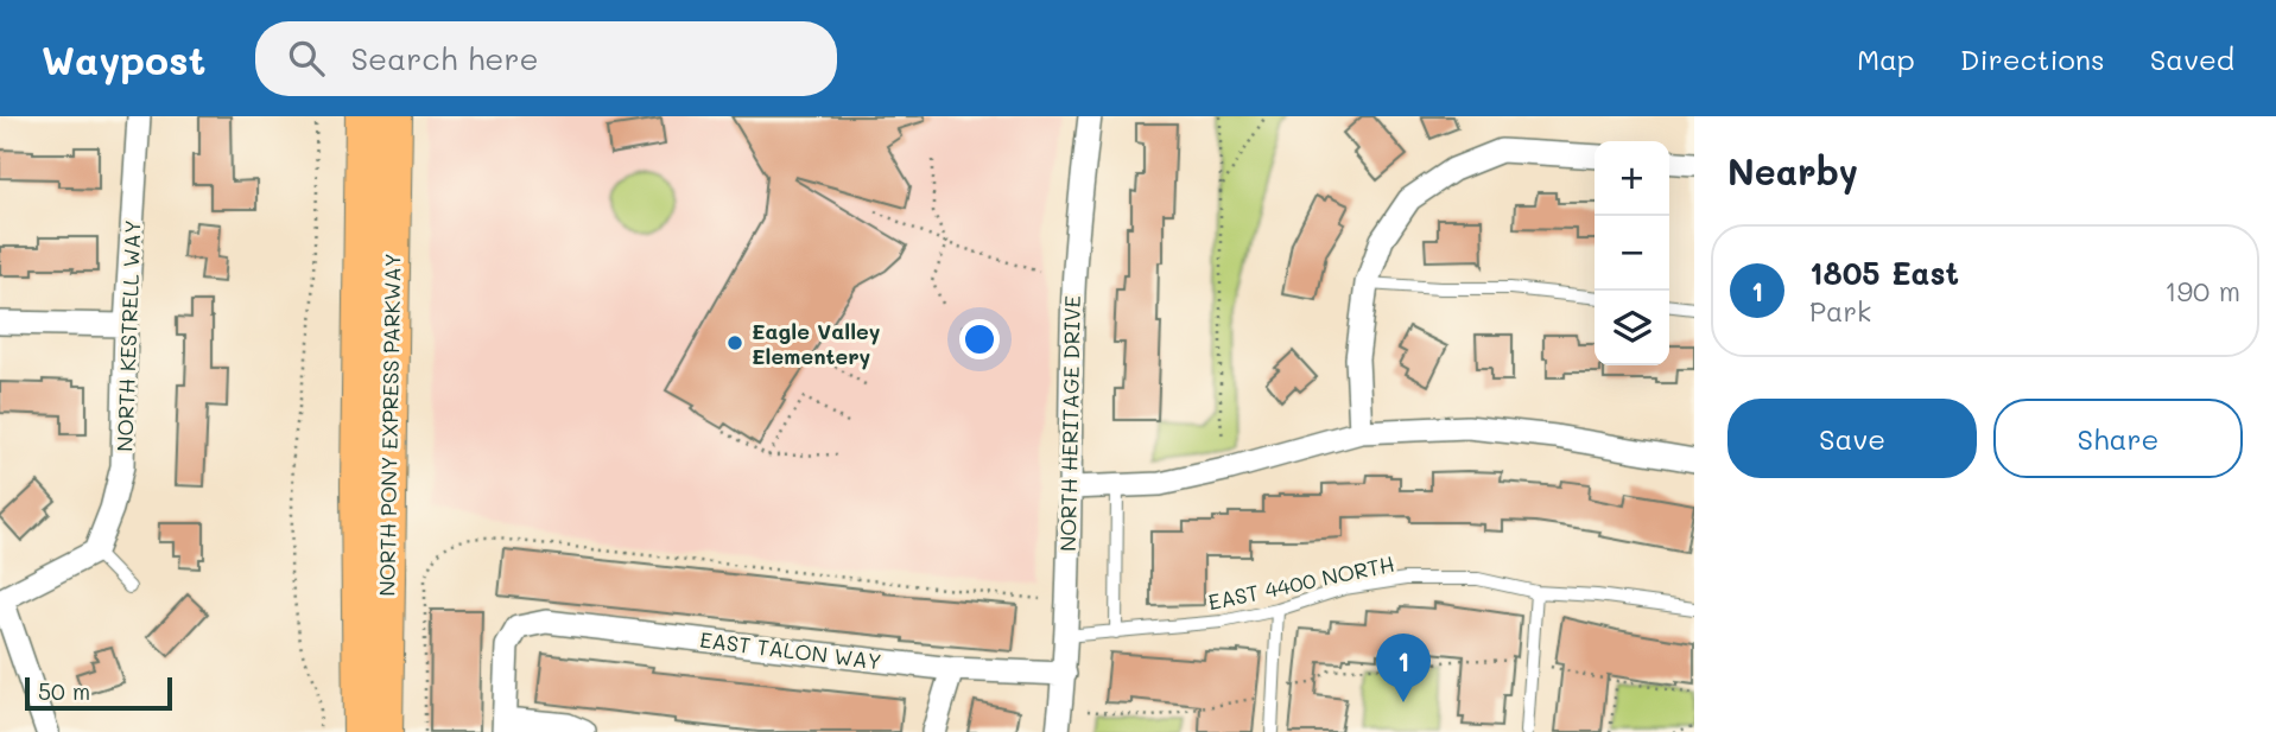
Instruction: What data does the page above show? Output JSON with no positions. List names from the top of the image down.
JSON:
{
  "streets": {
    "main road": ["NORTH PONY EXPRESS PARKWAY"],
    "street": ["NORTH KESTRELL WAY", "NORTH HERITAGE DRIVE", "EAST TALON WAY"],
    "lane": ["EAST 4400 NORTH"]
  },
  "crossings": [
    ["NORTH HERITAGE DRIVE", "EAST 4400 NORTH"],
    ["NORTH HERITAGE DRIVE", "EAST TALON WAY"]
  ],
  "places": ["Eagle Valley Elementery"],
  "scale_bar": "50 m",
  "page": {
    "header": "Waypost",
    "search": "Search here",
    "nav": ["Map", "Directions", "Saved"],
    "heading": "Nearby",
    "map_buttons": ["+", "−"],
    "list": [
      {
        "mark": "1",
        "name": "1805 East",
        "note": "Park",
        "value": "190 m"
      }
    ],
    "buttons": ["Save", "Share"],
    "pins": "1",
    "scale": "50 m"
  }
}
